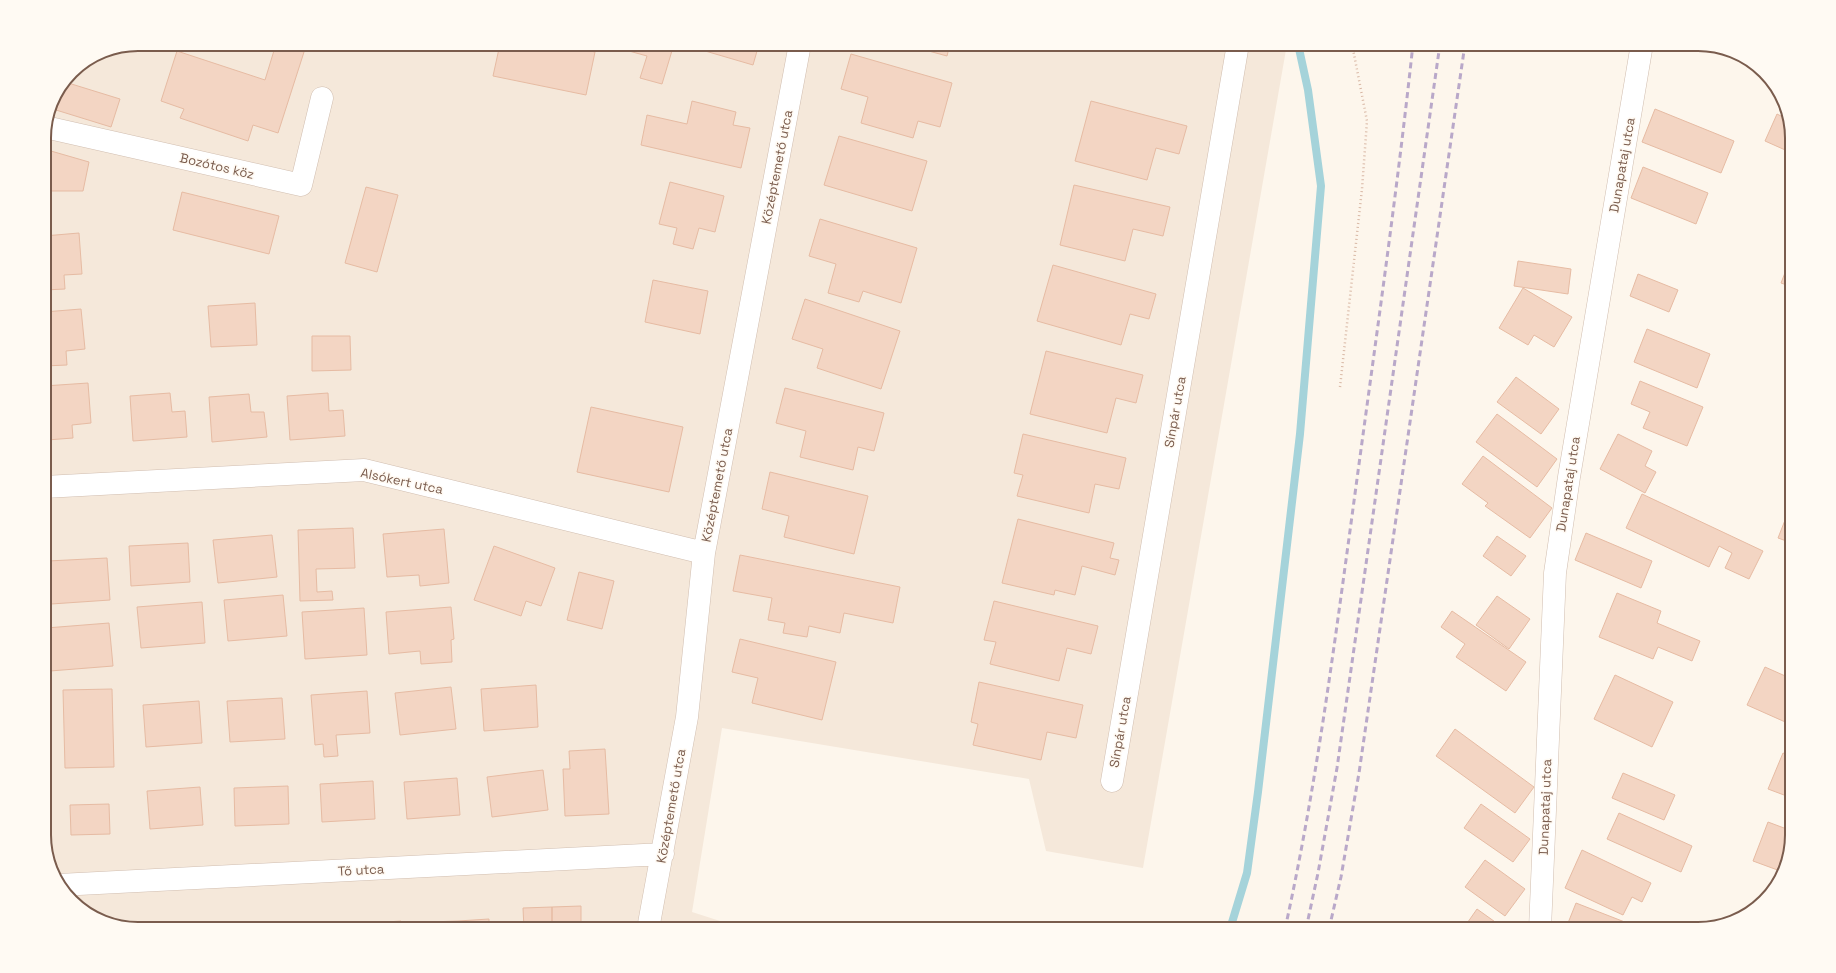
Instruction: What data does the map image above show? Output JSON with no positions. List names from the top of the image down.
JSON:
{
  "streets": {
    "street": [
      "Dunapataj utca",
      "Bozótos köz",
      "Középtemető utca",
      "Sínpár utca",
      "Alsókert utca",
      "Tő utca"
    ]
  },
  "crossings": [
    ["Középtemető utca", "Alsókert utca"],
    ["Középtemető utca", "Tő utca"]
  ]
}
